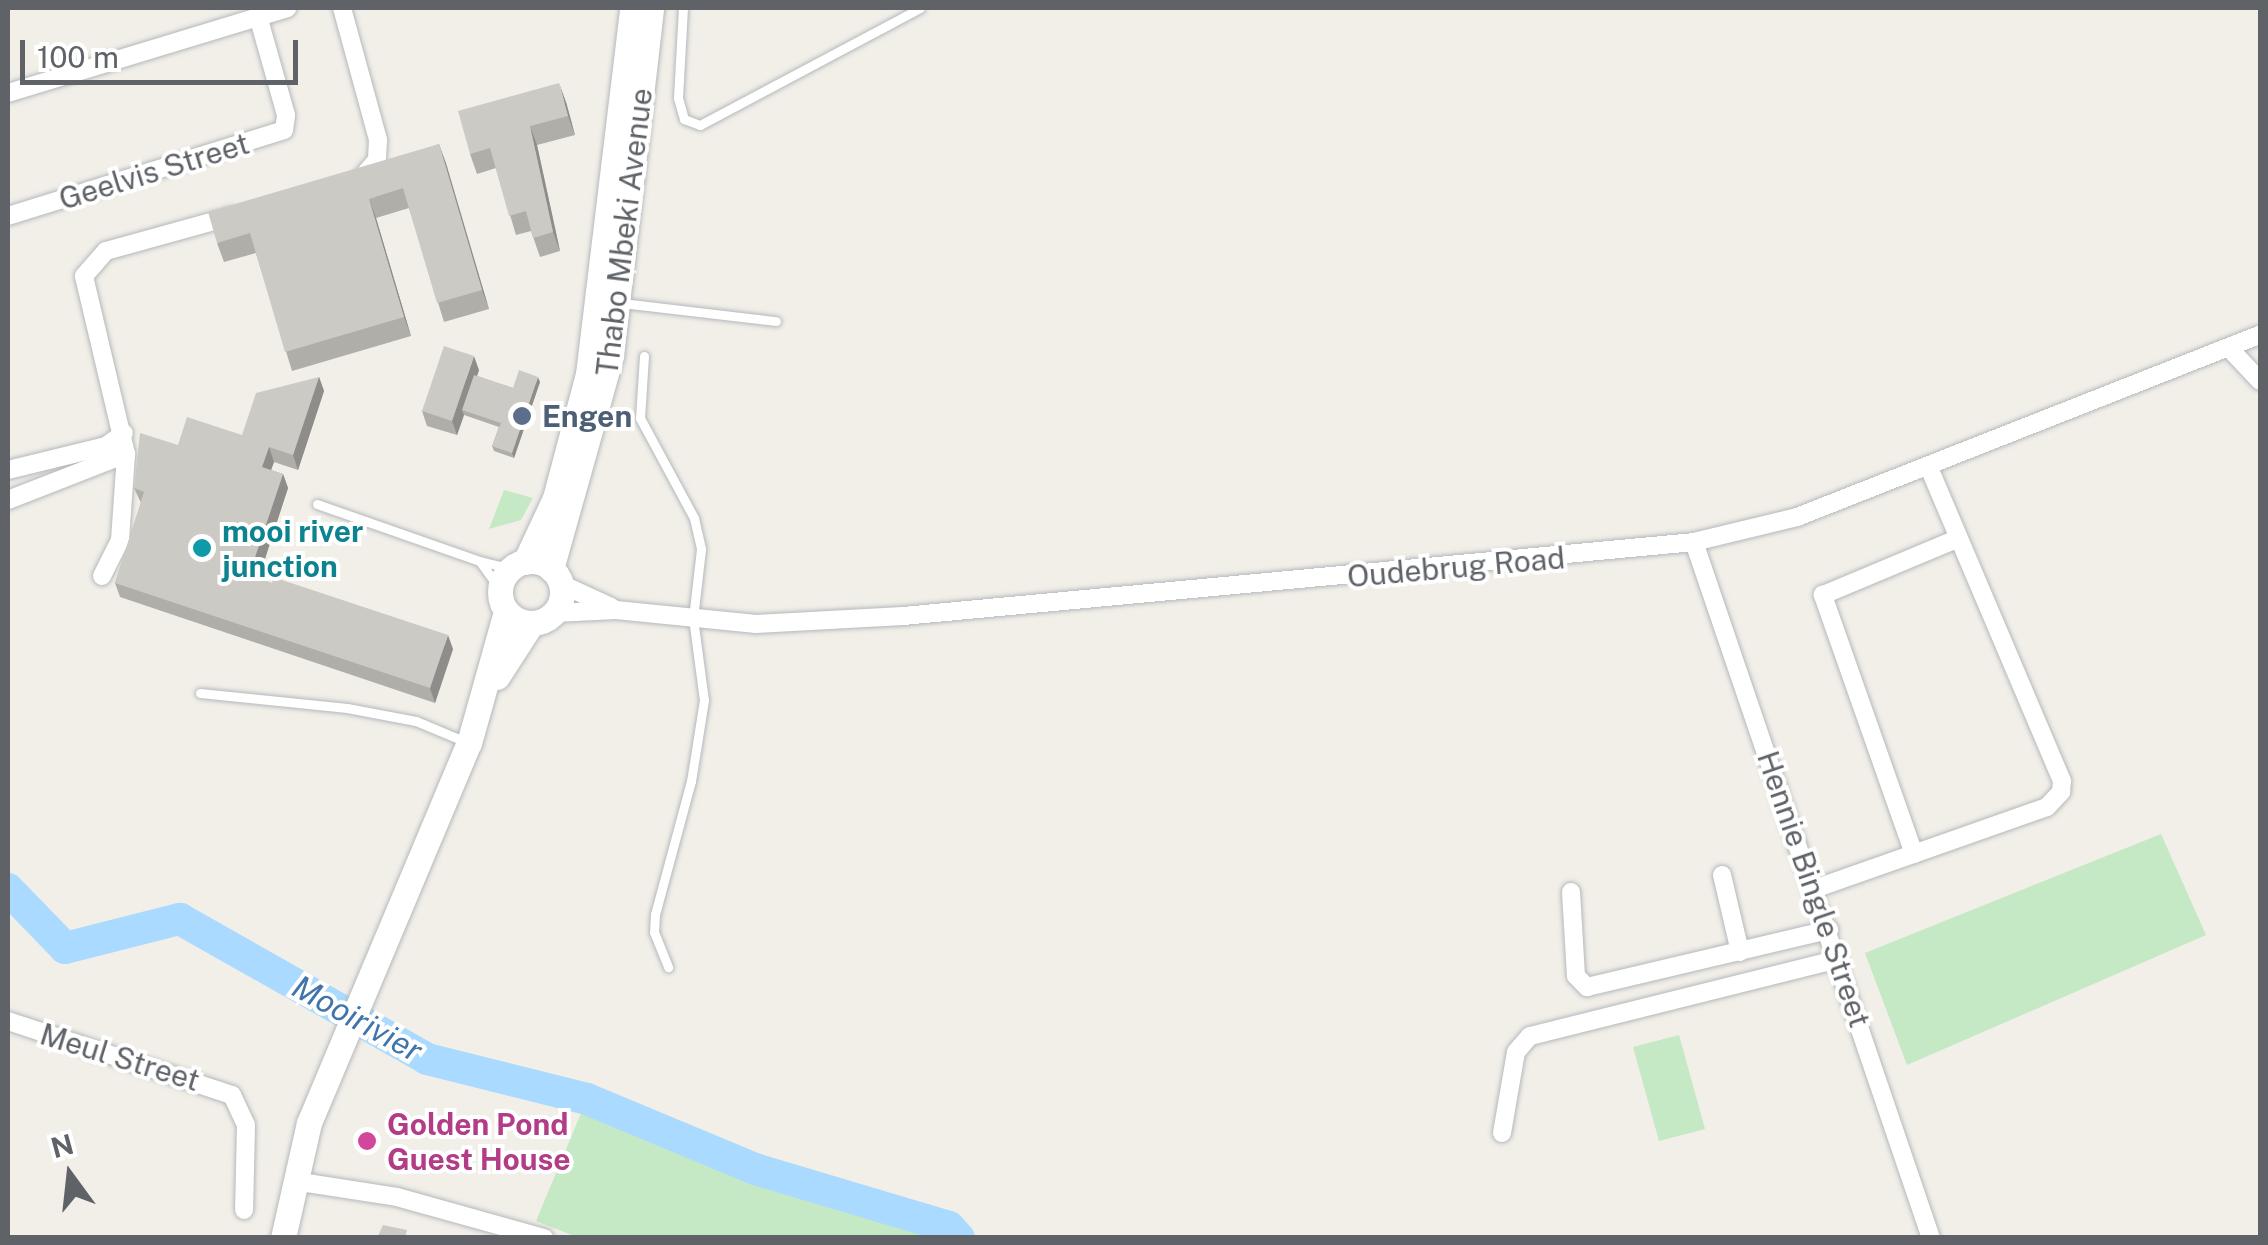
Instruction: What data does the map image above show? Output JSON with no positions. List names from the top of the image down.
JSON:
{
  "streets": {
    "main road": ["Thabo Mbeki Avenue"],
    "street": [
      "Geelvis Street",
      "Oudebrug Road",
      "Hennie Bingle Street",
      "Meul Street"
    ]
  },
  "crossings": [
    ["Thabo Mbeki Avenue", "Oudebrug Road"],
    ["Oudebrug Road", "Hennie Bingle Street"]
  ],
  "water": ["Mooirivier"],
  "places": ["Engen", "mooi river junction", "Golden Pond Guest House"],
  "scale_bar": "100 m",
  "north": "top"
}
